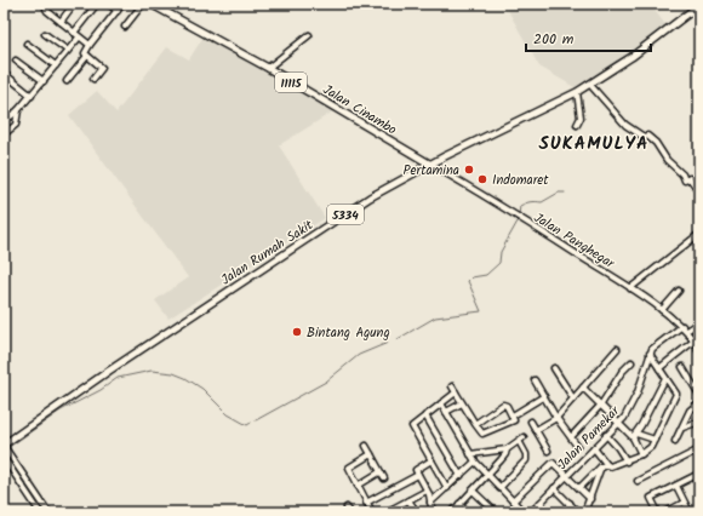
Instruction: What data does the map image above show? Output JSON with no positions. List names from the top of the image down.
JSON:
{
  "streets": {
    "main road": [
      "11115",
      "Jalan Cinambo",
      "5334",
      "Jalan Rumah Sakit"
    ],
    "street": ["Jalan Panghegar", "Jalan Pamekar"]
  },
  "crossings": [
    ["Jalan Cinambo", "Jalan Panghegar"],
    ["Jalan Cinambo", "Jalan Rumah Sakit"],
    ["Jalan Panghegar", "Jalan Rumah Sakit"],
    ["Jalan Panghegar", "Jalan Pamekar"]
  ],
  "districts": ["SUKAMULYA"],
  "places": ["Pertamina", "Indomaret", "Bintang Agung"],
  "scale_bar": "200 m"
}
